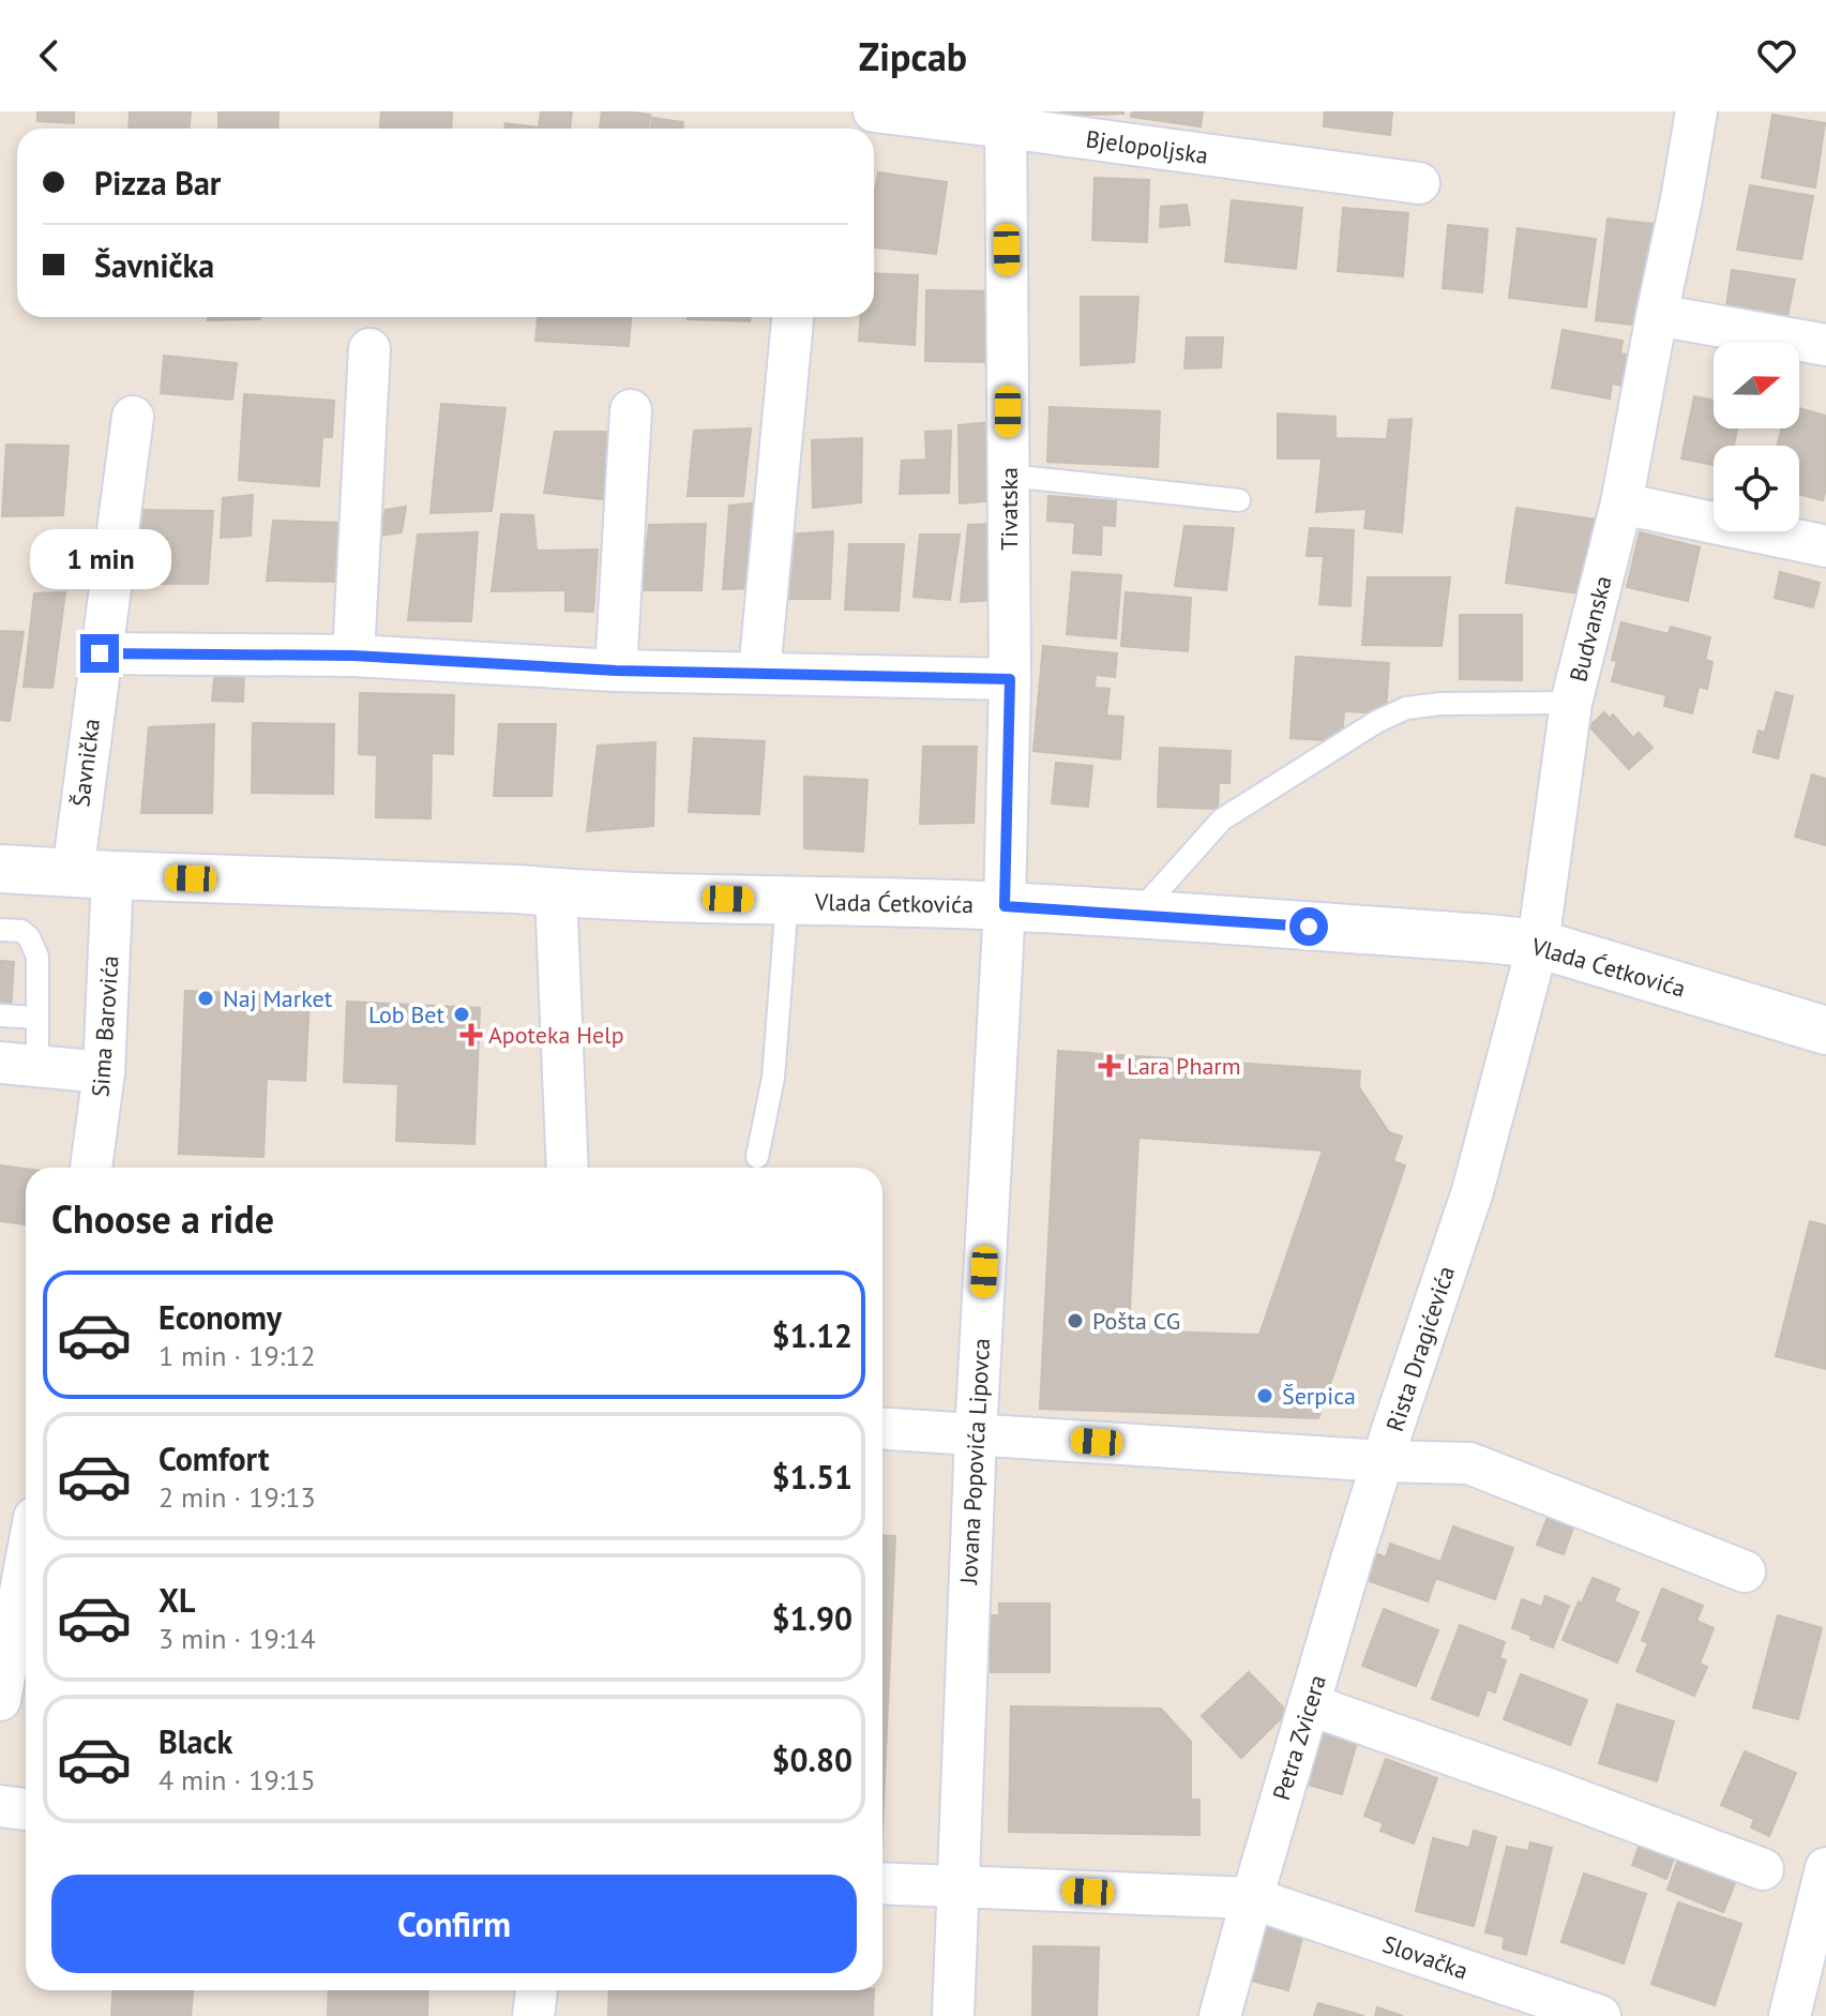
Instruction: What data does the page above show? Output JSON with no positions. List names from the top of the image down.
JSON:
{
  "streets": {
    "street": [
      "Bjelopoljska",
      "Tivatska",
      "Budvanska",
      "Šavnička",
      "Vlada Ćetkovića",
      "Sima Barovića",
      "Rista Dragićevića",
      "Jovana Popovića Lipovca",
      "Petra Zvicera",
      "Slovačka"
    ]
  },
  "crossings": [
    ["Bjelopoljska", "Tivatska"],
    ["Tivatska", "Vlada Ćetkovića"],
    ["Tivatska", "Jovana Popovića Lipovca"],
    ["Budvanska", "Vlada Ćetkovića"],
    ["Budvanska", "Rista Dragićevića"],
    ["Šavnička", "Vlada Ćetkovića"],
    ["Šavnička", "Sima Barovića"],
    ["Vlada Ćetkovića", "Sima Barovića"],
    ["Vlada Ćetkovića", "Rista Dragićevića"],
    ["Vlada Ćetkovića", "Jovana Popovića Lipovca"],
    ["Rista Dragićevića", "Jovana Popovića Lipovca"],
    ["Rista Dragićevića", "Petra Zvicera"],
    ["Jovana Popovića Lipovca", "Slovačka"],
    ["Petra Zvicera", "Slovačka"]
  ],
  "places": {
    "other": [
      "Naj Market",
      "Lob Bet",
      "Pošta CG",
      "Šerpica"
    ],
    "health": ["Apoteka Help", "Lara Pharm"]
  },
  "north": "right",
  "page": {
    "header": "Zipcab",
    "banner": ["Pizza Bar", "Šavnička"],
    "bubble": "1 min",
    "heading": "Choose a ride",
    "list": [
      {
        "name": "Economy",
        "note": "1 min · 19:12",
        "value": "$1.12"
      },
      {
        "name": "Comfort",
        "note": "2 min · 19:13",
        "value": "$1.51"
      },
      {
        "name": "XL",
        "note": "3 min · 19:14",
        "value": "$1.90"
      },
      {
        "name": "Black",
        "note": "4 min · 19:15",
        "value": "$0.80"
      }
    ],
    "buttons": "Confirm"
  }
}
